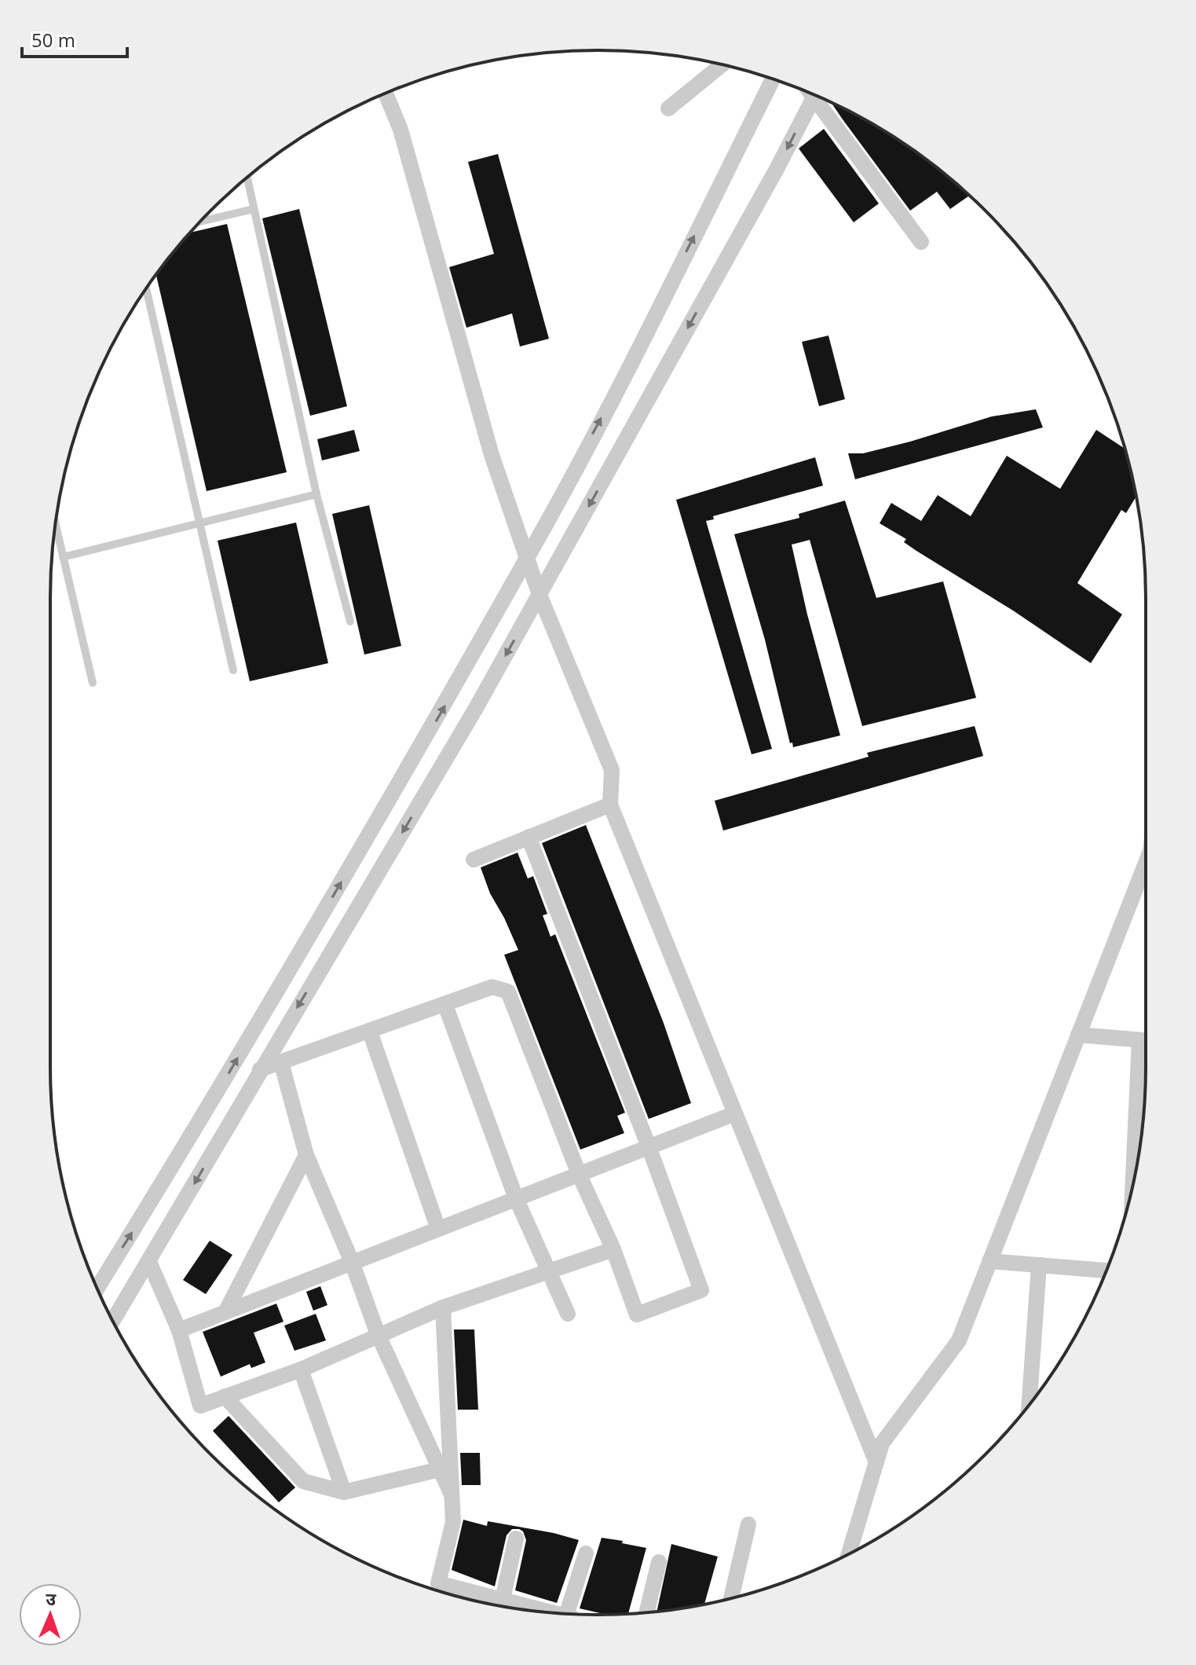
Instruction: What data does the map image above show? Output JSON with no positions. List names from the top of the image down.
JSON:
{
  "scale_bar": "50 m",
  "north": "top"
}
